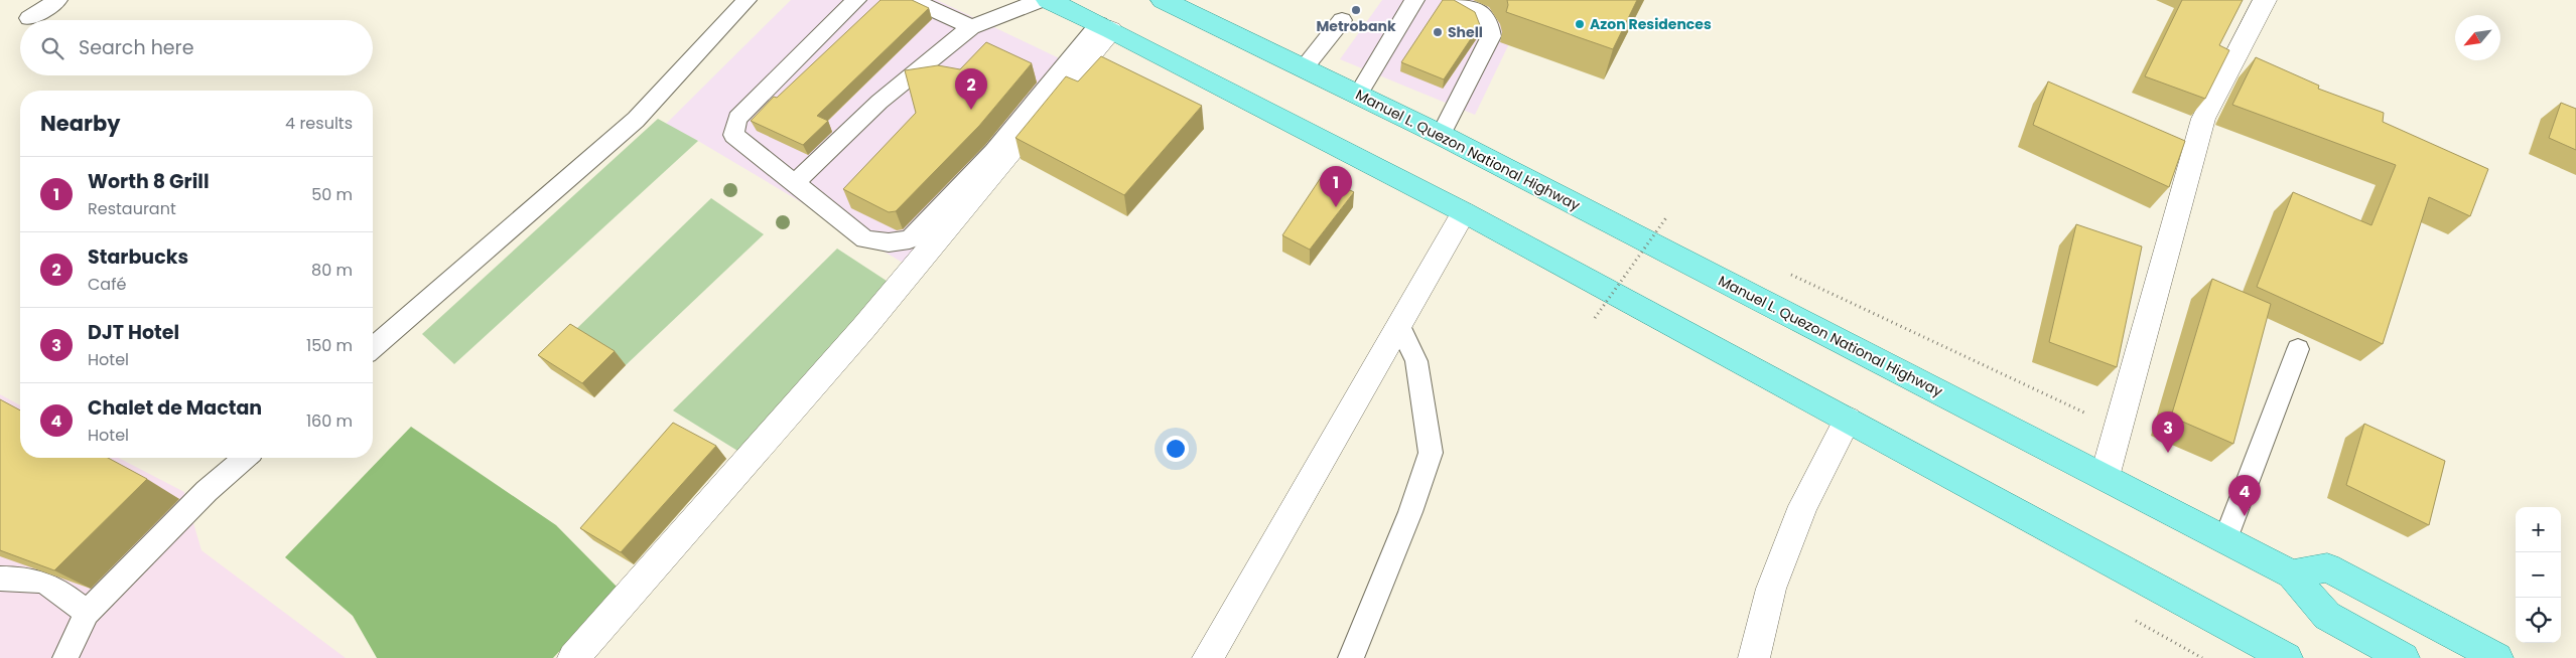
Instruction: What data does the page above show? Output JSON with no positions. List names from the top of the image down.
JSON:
{
  "streets": {
    "main road": ["Manuel L. Quezon National Highway"]
  },
  "places": ["Metrobank", "Azon Residences", "Shell"],
  "north": "bottom left",
  "page": {
    "search": "Search here",
    "pins": [
      "2",
      "1",
      "3",
      "4"
    ],
    "heading": ["Nearby", "4 results"],
    "list": [
      {
        "mark": "1",
        "name": "Worth 8 Grill",
        "note": "Restaurant",
        "value": "50 m"
      },
      {
        "mark": "2",
        "name": "Starbucks",
        "note": "Café",
        "value": "80 m"
      },
      {
        "mark": "3",
        "name": "DJT Hotel",
        "note": "Hotel",
        "value": "150 m"
      },
      {
        "mark": "4",
        "name": "Chalet de Mactan",
        "note": "Hotel",
        "value": "160 m"
      }
    ],
    "map_buttons": ["+", "−"]
  }
}
